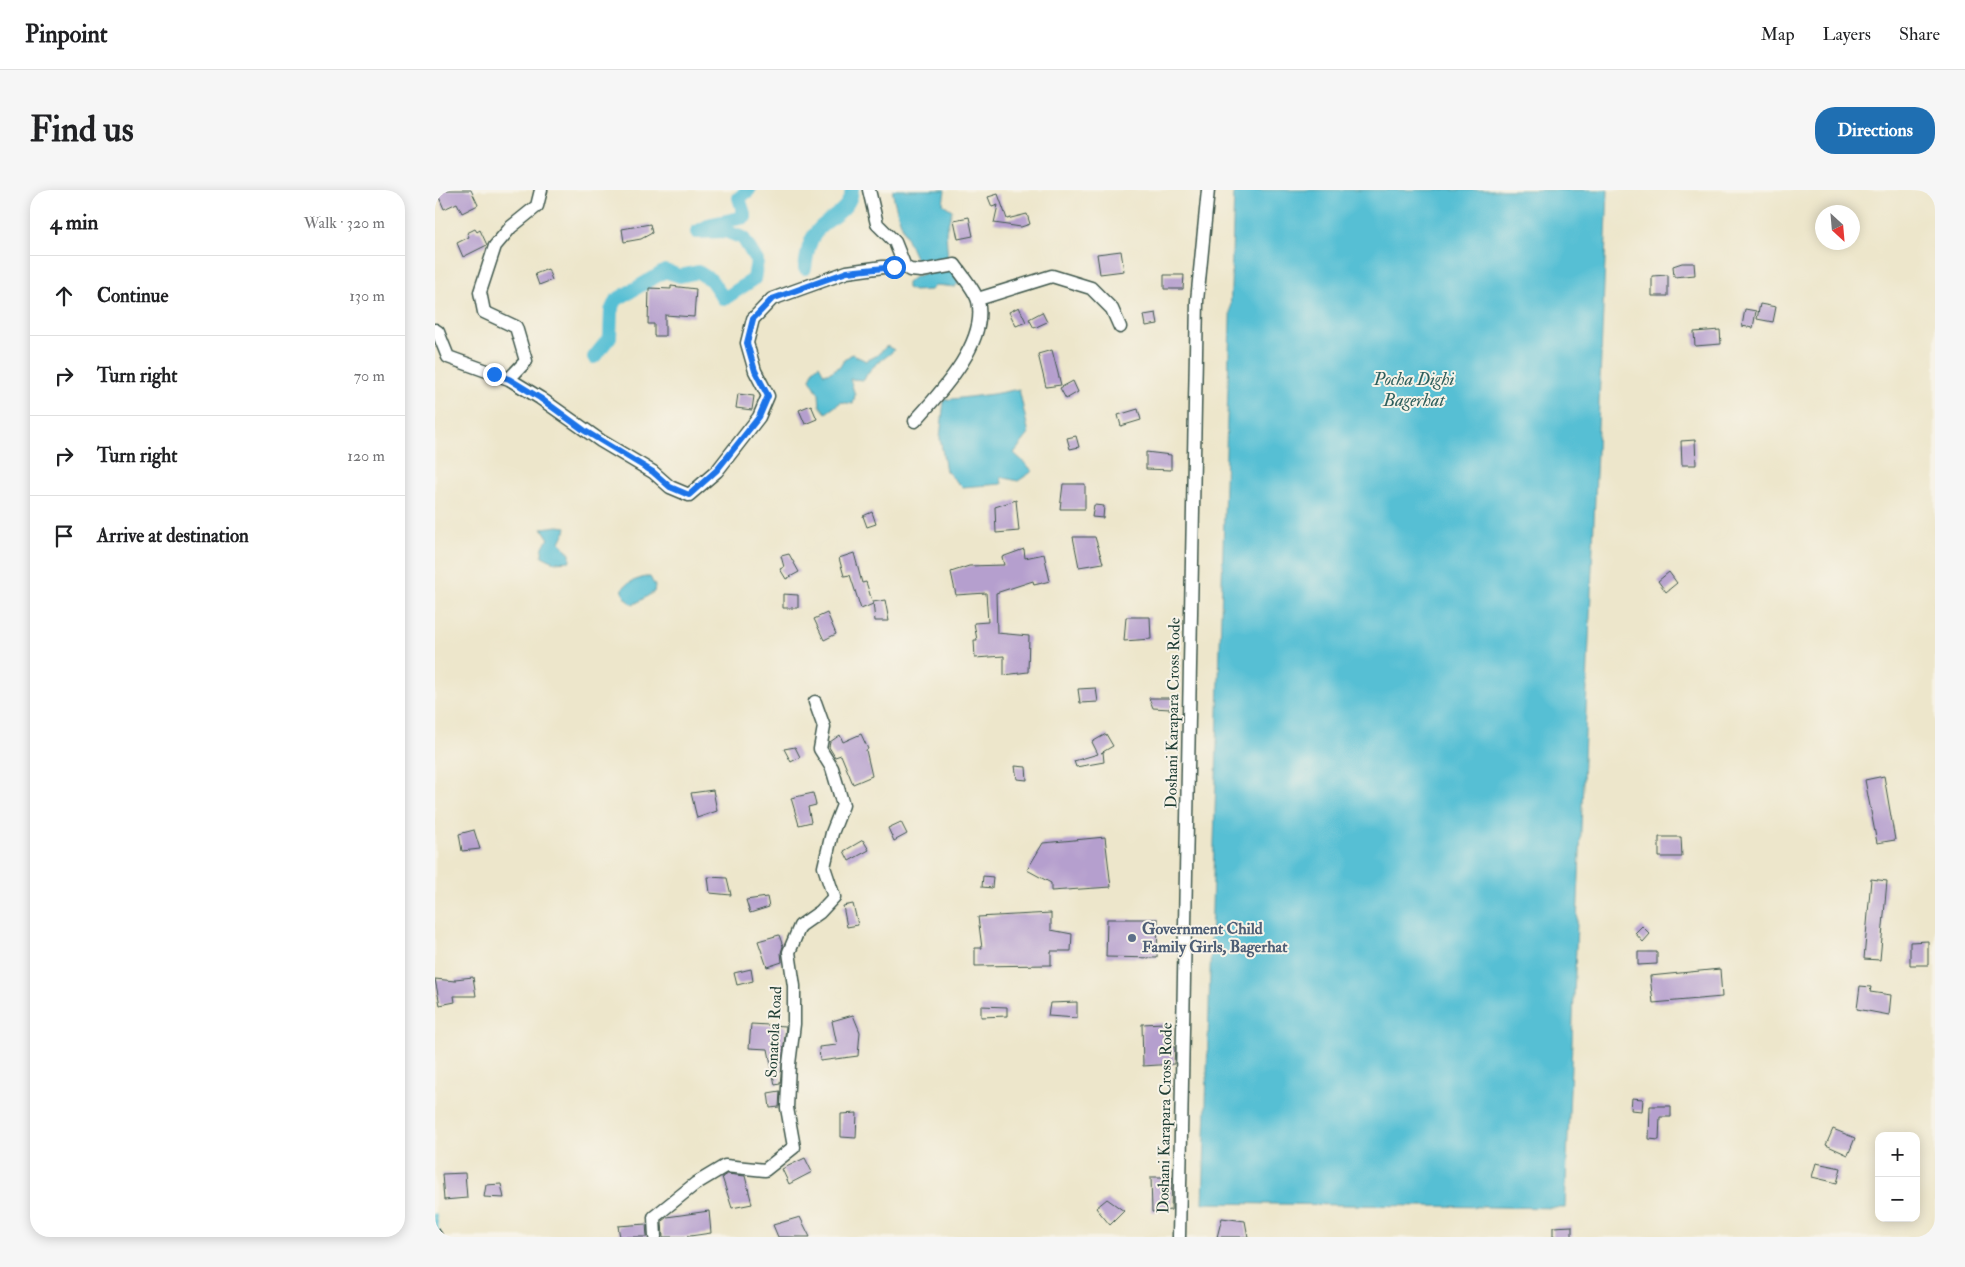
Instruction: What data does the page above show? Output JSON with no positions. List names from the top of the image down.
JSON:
{
  "streets": {
    "street": ["Doshani Karapara Cross Rode", "Sonatola Road"]
  },
  "water": ["Pocha Dighi Bagerhat"],
  "places": ["Government Child Family Girls, Bagerhat"],
  "north": "bottom right",
  "page": {
    "header": "Pinpoint",
    "nav": ["Map", "Layers", "Share"],
    "buttons": "Directions",
    "title": "Find us",
    "heading": ["4 min", "Walk · 320 m"],
    "list": [
      ["Continue", "130 m"],
      ["Turn right", "70 m"],
      ["Turn right", "120 m"],
      "Arrive at destination"
    ],
    "map_buttons": ["+", "−"]
  }
}
